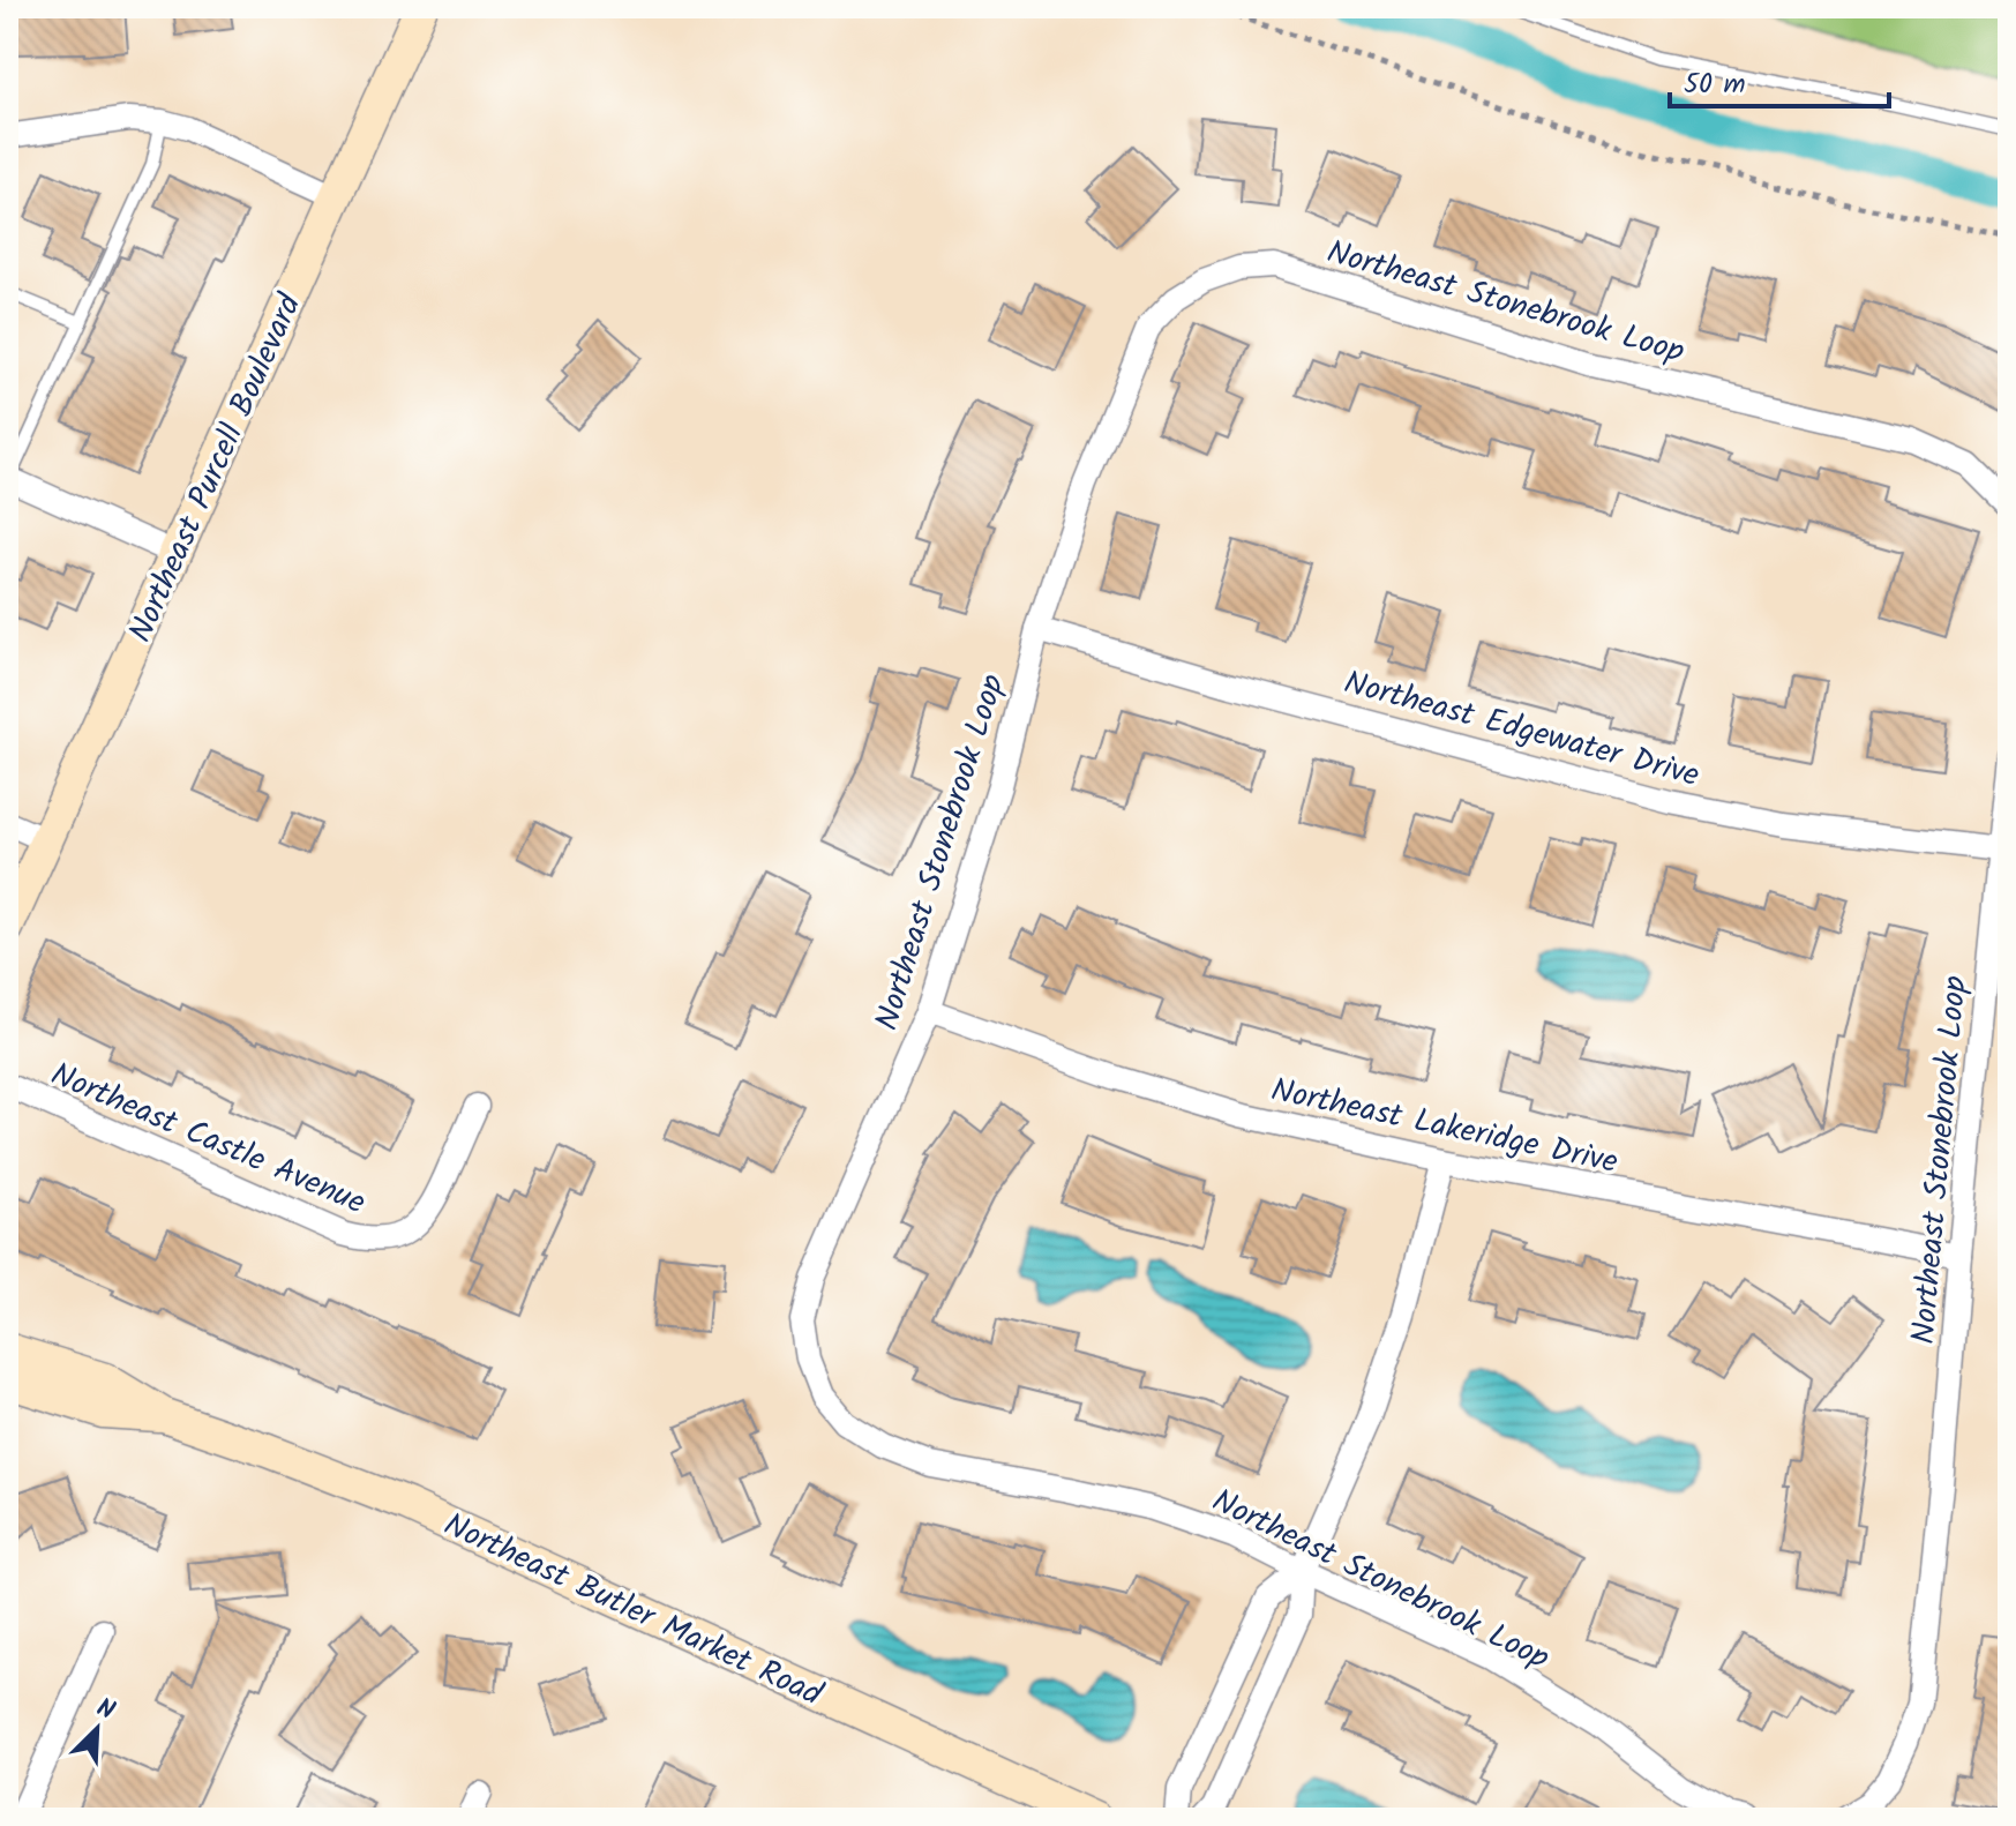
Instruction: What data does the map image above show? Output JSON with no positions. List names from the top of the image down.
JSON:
{
  "streets": {
    "main road": ["Northeast Purcell Boulevard", "Northeast Butler Market Road"],
    "street": [
      "Northeast Stonebrook Loop",
      "Northeast Edgewater Drive",
      "Northeast Lakeridge Drive",
      "Northeast Castle Avenue"
    ]
  },
  "crossings": [
    ["Northeast Stonebrook Loop", "Northeast Edgewater Drive"],
    ["Northeast Stonebrook Loop", "Northeast Lakeridge Drive"]
  ],
  "scale_bar": "50 m",
  "north": "top right"
}
